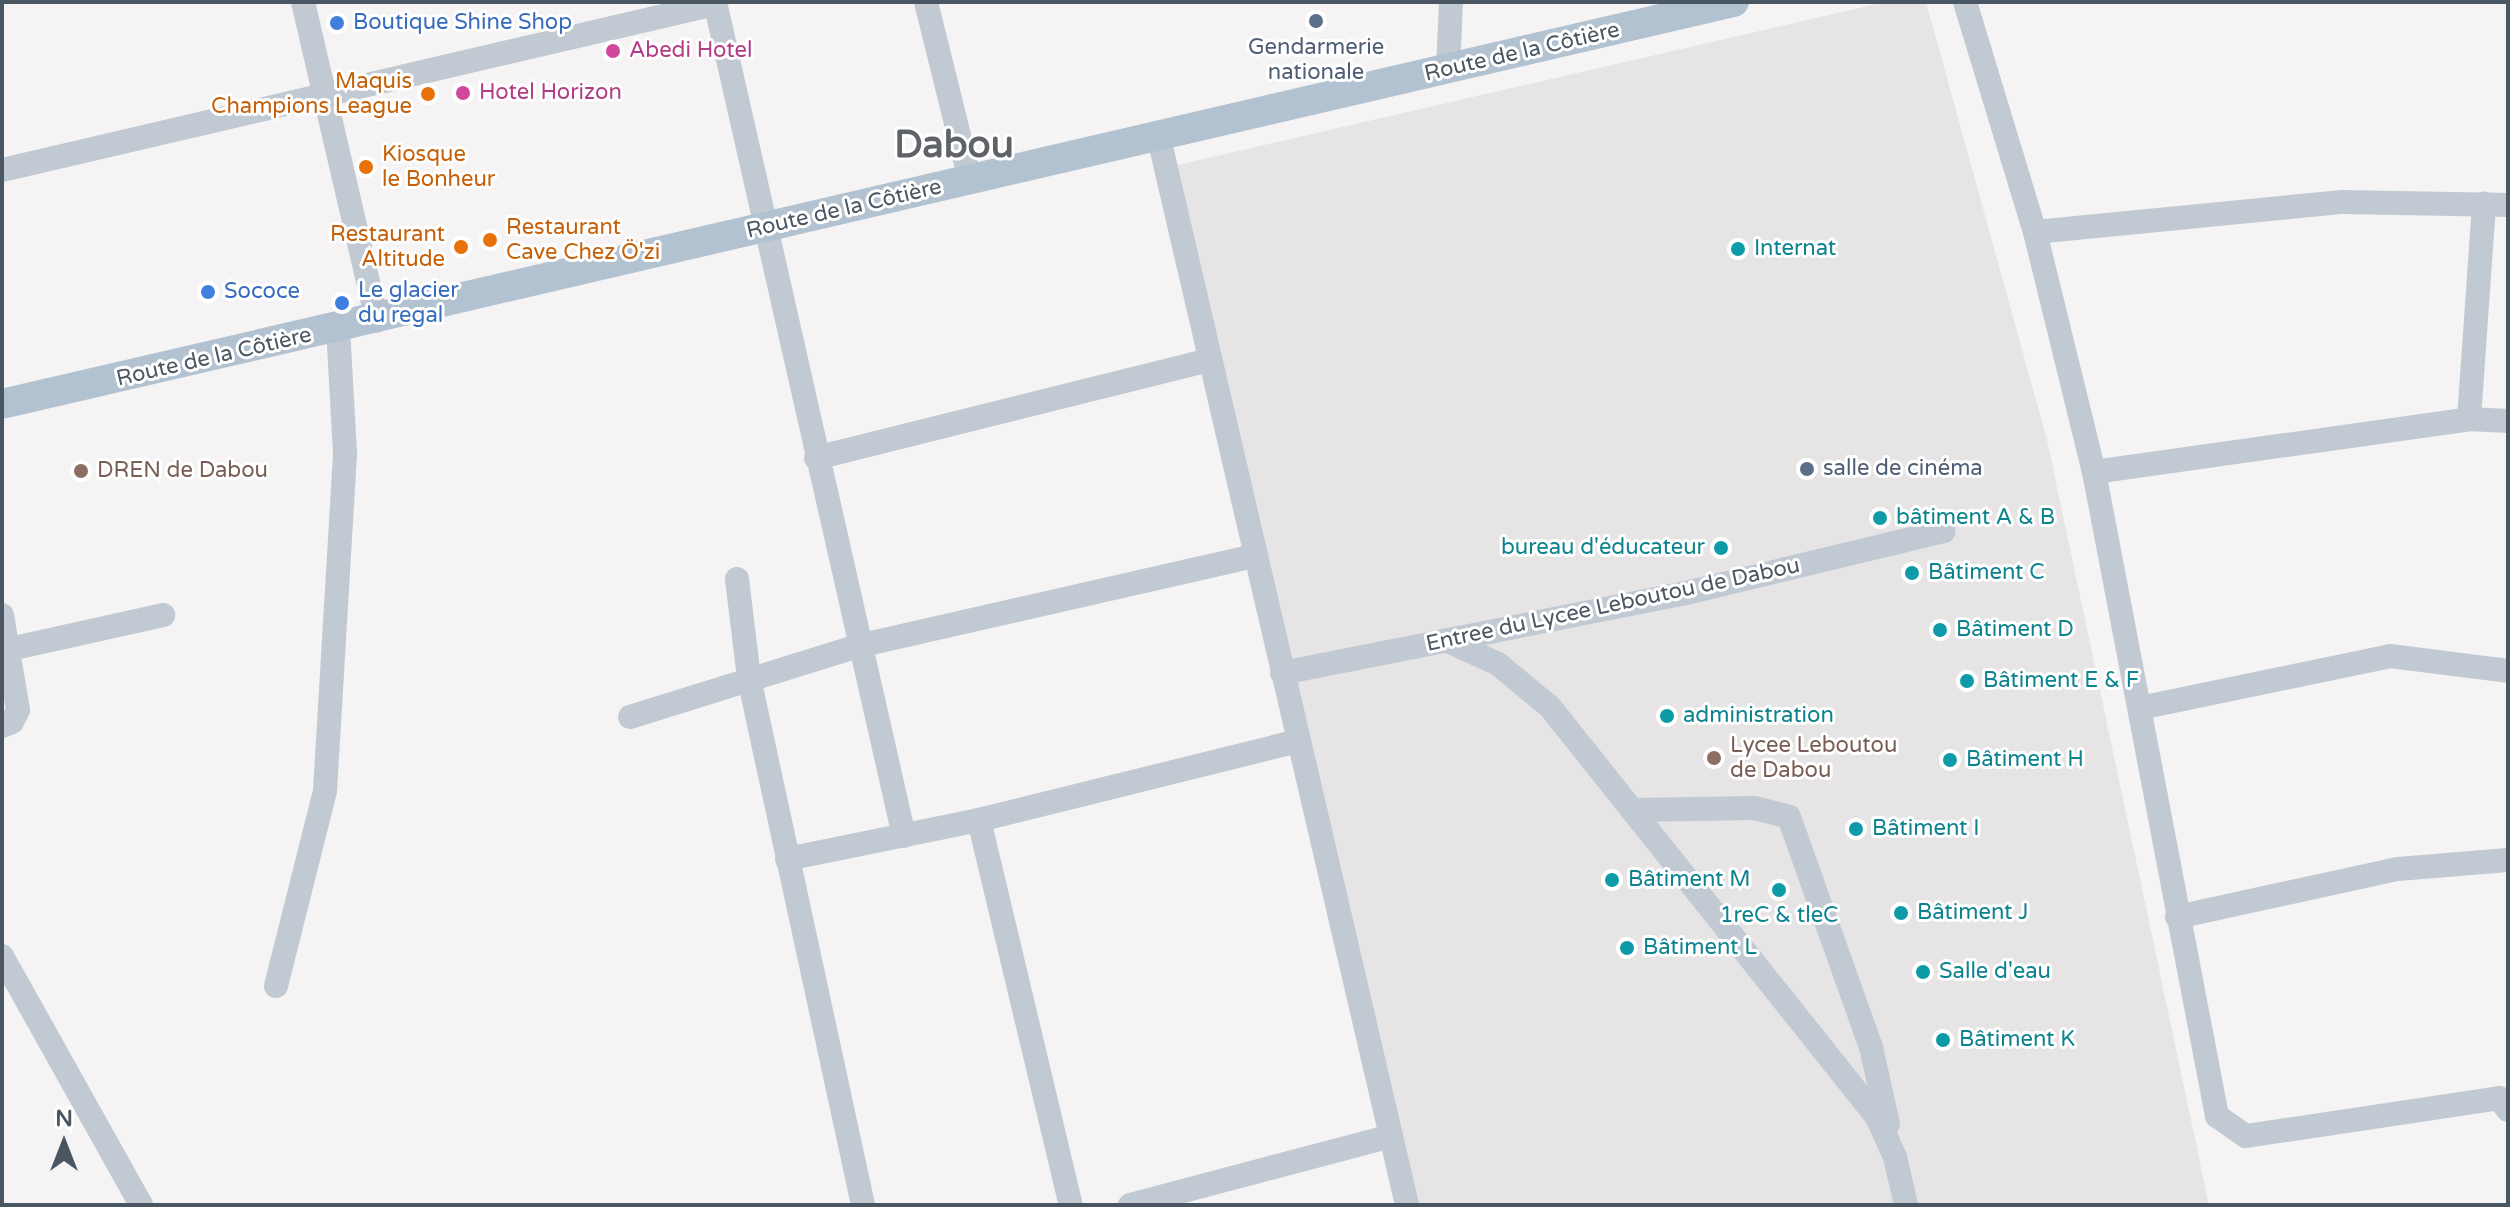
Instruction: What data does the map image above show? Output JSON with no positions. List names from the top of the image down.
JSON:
{
  "streets": {
    "main road": ["Route de la Côtière"],
    "street": ["Entree du Lycee Leboutou de Dabou"]
  },
  "districts": ["Dabou"],
  "places": [
    "Gendarmerie nationale",
    "Boutique Shine Shop",
    "Abedi Hotel",
    "Hotel Horizon",
    "Maquis Champions League",
    "Kiosque le Bonheur",
    "Restaurant Cave Chez Ö'zi",
    "Restaurant Altitude",
    "Internat",
    "Sococe",
    "Le glacier du regal",
    "salle de cinéma",
    "DREN de Dabou",
    "bâtiment A & B",
    "bureau d'éducateur",
    "Bâtiment C",
    "Bâtiment D",
    "Bâtiment E & F",
    "administration",
    "Lycee Leboutou de Dabou",
    "Bâtiment H",
    "Bâtiment I",
    "Bâtiment M",
    "1reC & tleC",
    "Bâtiment J",
    "Bâtiment L",
    "Salle d'eau",
    "Bâtiment K"
  ],
  "north": "top"
}
